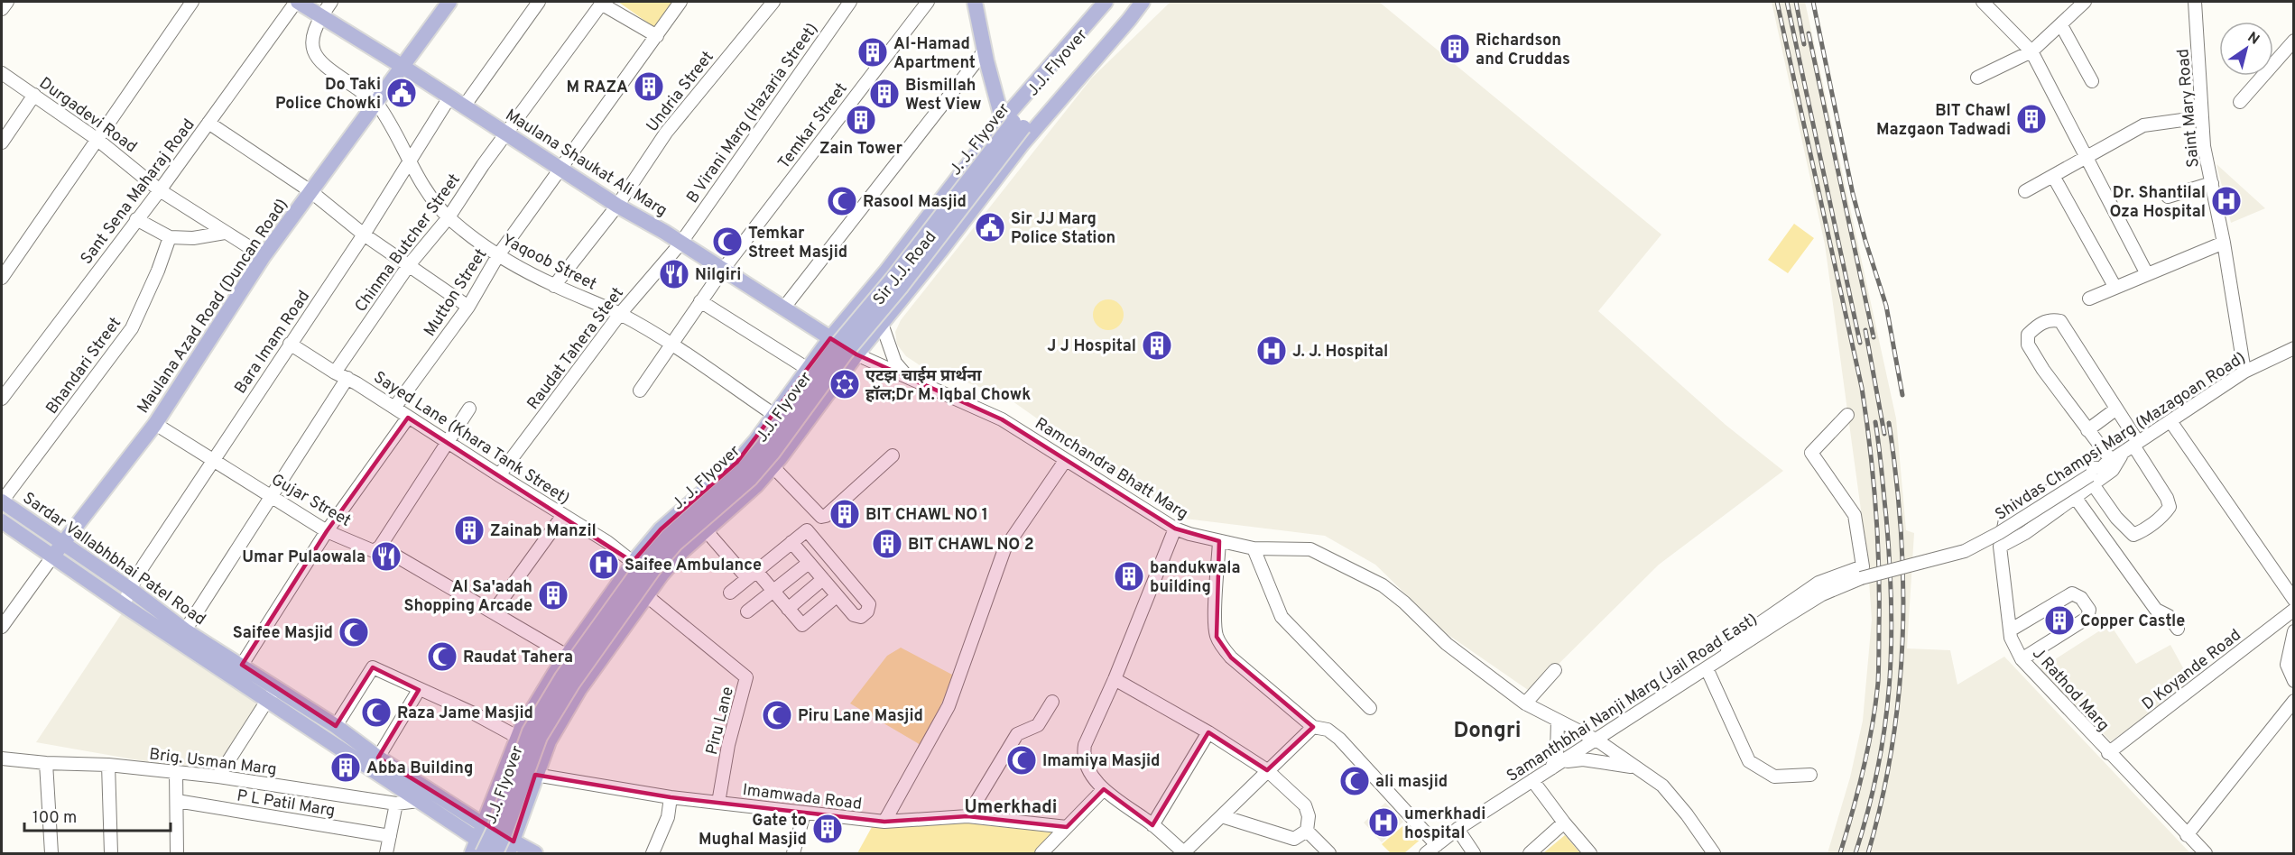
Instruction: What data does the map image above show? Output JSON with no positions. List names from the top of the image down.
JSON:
{
  "streets": {
    "main road": [
      "J.J. Flyover",
      "J. J. Flyover",
      "Maulana Shaukat Ali Marg",
      "Sir J.J. Road",
      "Maulana Azad Road (Duncan Road)",
      "Sardar Vallabhbhai Patel Road"
    ],
    "street": [
      "Undria Street",
      "Saint Mary Road",
      "B Virani Marg (Hazaria Street)",
      "Durgadevi Road",
      "Temkar Street",
      "Sant Sena Maharaj Road",
      "Chinma Butcher Street",
      "Yaqoob Street",
      "Mutton Street",
      "Bara Imam Road",
      "Raudat Tahera Steet",
      "Bhandari Street",
      "Shivdas Champsi Marg (Mazagoan Road)",
      "Sayed Lane (Khara Tank Street)",
      "Ramchandra Bhatt Marg",
      "Gujar Street",
      "D Koyande Road",
      "J Rathod Marg",
      "Samanthbhai Nanji Marg (Jail Road East)",
      "Piru Lane",
      "Brig. Usman Marg",
      "Imamwada Road",
      "P L Patil Marg"
    ]
  },
  "crossings": [
    ["J.J. Flyover", "J. J. Flyover"],
    ["J.J. Flyover", "Sir J.J. Road"],
    ["Undria Street", "Maulana Shaukat Ali Marg"],
    ["Undria Street", "Yaqoob Street"],
    ["Saint Mary Road", "Shivdas Champsi Marg (Mazagoan Road)"],
    ["B Virani Marg (Hazaria Street)", "Maulana Shaukat Ali Marg"],
    ["B Virani Marg (Hazaria Street)", "Raudat Tahera Steet"],
    ["Durgadevi Road", "Sant Sena Maharaj Road"],
    ["Durgadevi Road", "Maulana Azad Road (Duncan Road)"],
    ["Temkar Street", "Maulana Shaukat Ali Marg"],
    ["Temkar Street", "Yaqoob Street"],
    ["J. J. Flyover", "Sir J.J. Road"],
    ["J. J. Flyover", "Sardar Vallabhbhai Patel Road"],
    ["Maulana Shaukat Ali Marg", "Sant Sena Maharaj Road"],
    ["Maulana Shaukat Ali Marg", "Chinma Butcher Street"],
    ["Maulana Shaukat Ali Marg", "Yaqoob Street"],
    ["Maulana Shaukat Ali Marg", "Sir J.J. Road"],
    ["Maulana Shaukat Ali Marg", "Mutton Street"],
    ["Maulana Shaukat Ali Marg", "Maulana Azad Road (Duncan Road)"],
    ["Maulana Shaukat Ali Marg", "Bara Imam Road"],
    ["Maulana Shaukat Ali Marg", "Raudat Tahera Steet"],
    ["Maulana Shaukat Ali Marg", "Ramchandra Bhatt Marg"],
    ["Chinma Butcher Street", "Yaqoob Street"],
    ["Chinma Butcher Street", "Sayed Lane (Khara Tank Street)"],
    ["Yaqoob Street", "Sir J.J. Road"],
    ["Yaqoob Street", "Mutton Street"],
    ["Yaqoob Street", "Maulana Azad Road (Duncan Road)"],
    ["Yaqoob Street", "Bara Imam Road"],
    ["Yaqoob Street", "Raudat Tahera Steet"],
    ["Sir J.J. Road", "Sayed Lane (Khara Tank Street)"],
    ["Sir J.J. Road", "Ramchandra Bhatt Marg"],
    ["Sir J.J. Road", "Gujar Street"],
    ["Sir J.J. Road", "Sardar Vallabhbhai Patel Road"],
    ["Sir J.J. Road", "Piru Lane"],
    ["Sir J.J. Road", "Imamwada Road"],
    ["Mutton Street", "Sayed Lane (Khara Tank Street)"],
    ["Maulana Azad Road (Duncan Road)", "Gujar Street"],
    ["Maulana Azad Road (Duncan Road)", "Sardar Vallabhbhai Patel Road"],
    ["Bara Imam Road", "Sayed Lane (Khara Tank Street)"],
    ["Bara Imam Road", "Gujar Street"],
    ["Bara Imam Road", "Sardar Vallabhbhai Patel Road"],
    ["Raudat Tahera Steet", "Sayed Lane (Khara Tank Street)"],
    ["Bhandari Street", "Sardar Vallabhbhai Patel Road"],
    ["Shivdas Champsi Marg (Mazagoan Road)", "J Rathod Marg"],
    ["Shivdas Champsi Marg (Mazagoan Road)", "Samanthbhai Nanji Marg (Jail Road East)"],
    ["Ramchandra Bhatt Marg", "Samanthbhai Nanji Marg (Jail Road East)"],
    ["Sardar Vallabhbhai Patel Road", "Brig. Usman Marg"],
    ["D Koyande Road", "J Rathod Marg"],
    ["Piru Lane", "Imamwada Road"]
  ],
  "districts": ["Dongri", "Umerkhadi"],
  "places": {
    "building": [
      "Richardson and Cruddas",
      "Al-Hamad Apartment",
      "M RAZA",
      "Bismillah West View",
      "BIT Chawl Mazgaon Tadwadi",
      "Zain Tower",
      "J J Hospital",
      "BIT CHAWL NO 1",
      "Zainab Manzil",
      "BIT CHAWL NO 2",
      "bandukwala building",
      "Al Sa'adah Shopping Arcade",
      "Copper Castle",
      "Abba Building",
      "Gate to Mughal Masjid"
    ],
    "public building": ["Do Taki Police Chowki", "Sir JJ Marg Police Station"],
    "mosque": [
      "Rasool Masjid",
      "Temkar Street Masjid",
      "Saifee Masjid",
      "Raudat Tahera",
      "Raza Jame Masjid",
      "Piru Lane Masjid",
      "Imamiya Masjid",
      "ali masjid"
    ],
    "hospital": [
      "Dr. Shantilal Oza Hospital",
      "J. J. Hospital",
      "Saifee Ambulance",
      "umerkhadi hospital"
    ],
    "restaurant": ["Nilgiri", "Umar Pulaowala"],
    "synagogue": ["एटझ चाईम प्रार्थना हॉल;Dr M. Iqbal Chowk"]
  },
  "scale_bar": "100 m",
  "north": "top right"
}
